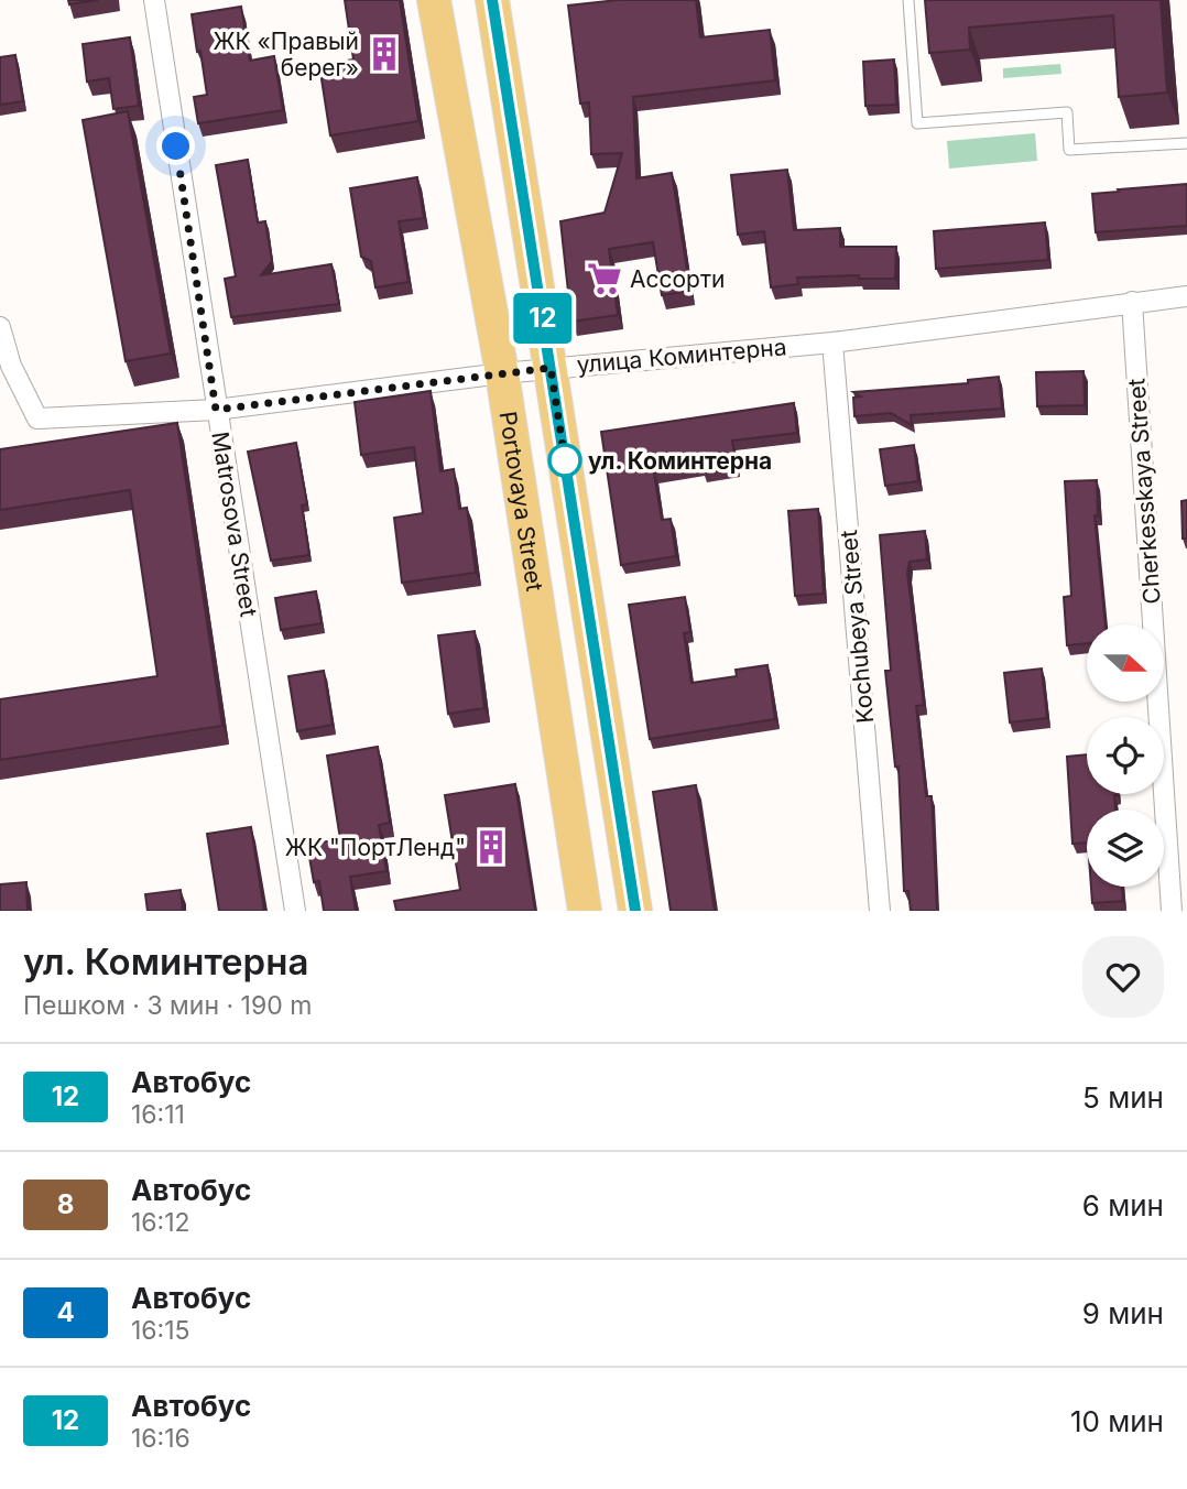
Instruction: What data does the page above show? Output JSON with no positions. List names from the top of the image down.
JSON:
{
  "streets": {
    "main road": ["Portovaya Street"],
    "street": [
      "улица Коминтерна",
      "Cherkesskaya Street",
      "Matrosova Street",
      "Kochubeya Street"
    ]
  },
  "crossings": [
    ["улица Коминтерна", "Cherkesskaya Street"],
    ["улица Коминтерна", "Portovaya Street"],
    ["улица Коминтерна", "Matrosova Street"],
    ["улица Коминтерна", "Kochubeya Street"]
  ],
  "places": {
    "building": ["ЖК «Правый берег»", "ЖК \"ПортЛенд\""],
    "supermarket": ["Ассорти"],
    "other": ["ул. Коминтерна"]
  },
  "lines": ["bus line 12"],
  "north": "right",
  "page": {
    "on_map": "12",
    "heading": ["ул. Коминтерна", "Пешком · 3 мин · 190 m"],
    "list": [
      {
        "mark": "12",
        "name": "Автобус",
        "note": "16:11",
        "value": "5 мин"
      },
      {
        "mark": "8",
        "name": "Автобус",
        "note": "16:12",
        "value": "6 мин"
      },
      {
        "mark": "4",
        "name": "Автобус",
        "note": "16:15",
        "value": "9 мин"
      },
      {
        "mark": "12",
        "name": "Автобус",
        "note": "16:16",
        "value": "10 мин"
      }
    ]
  }
}
